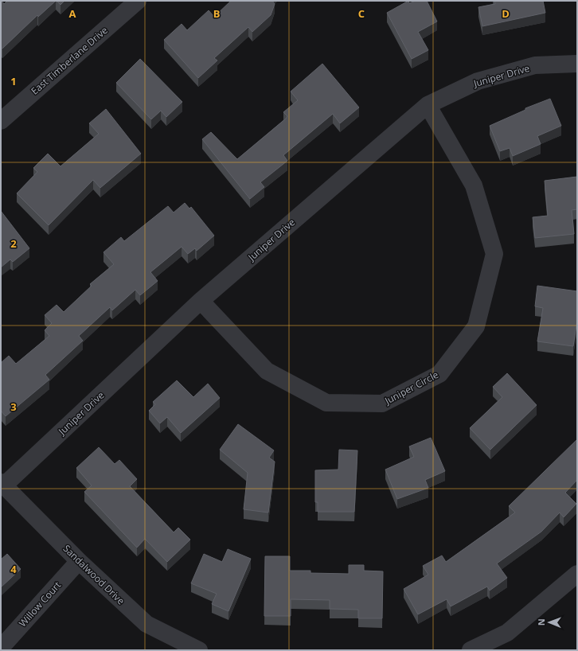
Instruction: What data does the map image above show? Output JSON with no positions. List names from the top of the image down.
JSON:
{
  "streets": {
    "street": [
      "East Timberlane Drive",
      "Juniper Drive",
      "Juniper Circle",
      "Sandalwood Drive",
      "Willow Court"
    ]
  },
  "crossings": [
    ["Juniper Drive", "Juniper Circle"],
    ["Juniper Drive", "Sandalwood Drive"],
    ["Sandalwood Drive", "Willow Court"]
  ],
  "north": "left",
  "grid": {
    "columns": [
      "A",
      "B",
      "C",
      "D"
    ],
    "rows": [
      "1",
      "2",
      "3",
      "4"
    ]
  }
}
